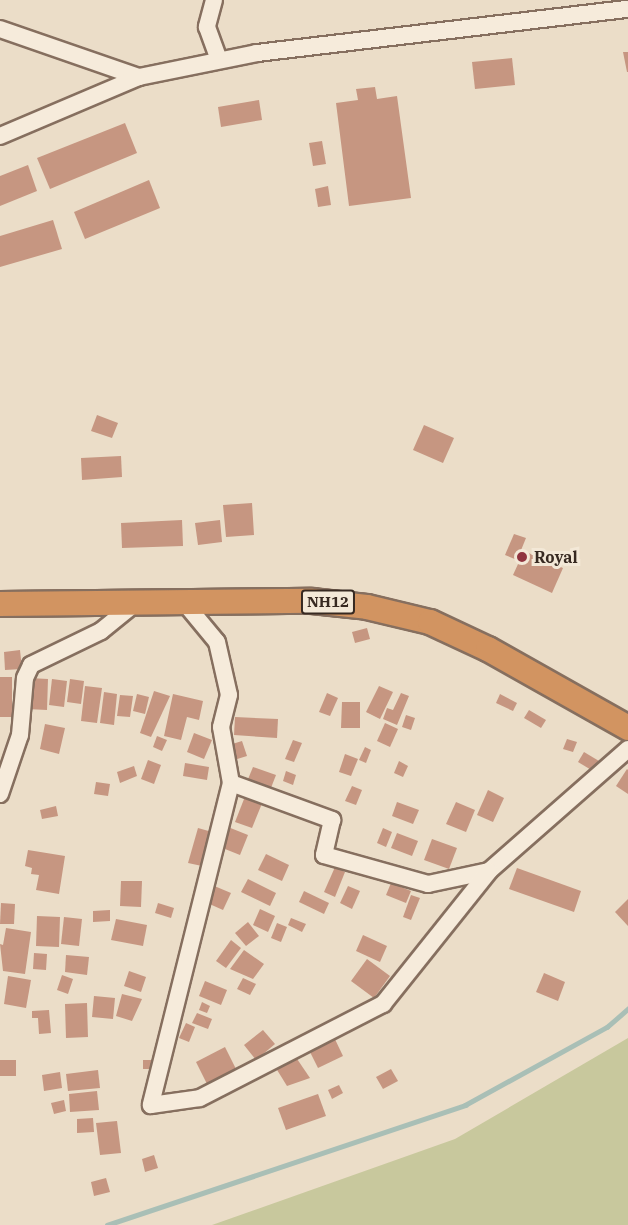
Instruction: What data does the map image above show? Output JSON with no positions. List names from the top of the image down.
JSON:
{
  "streets": {
    "highway": ["NH12"]
  },
  "places": ["Royal"]
}
